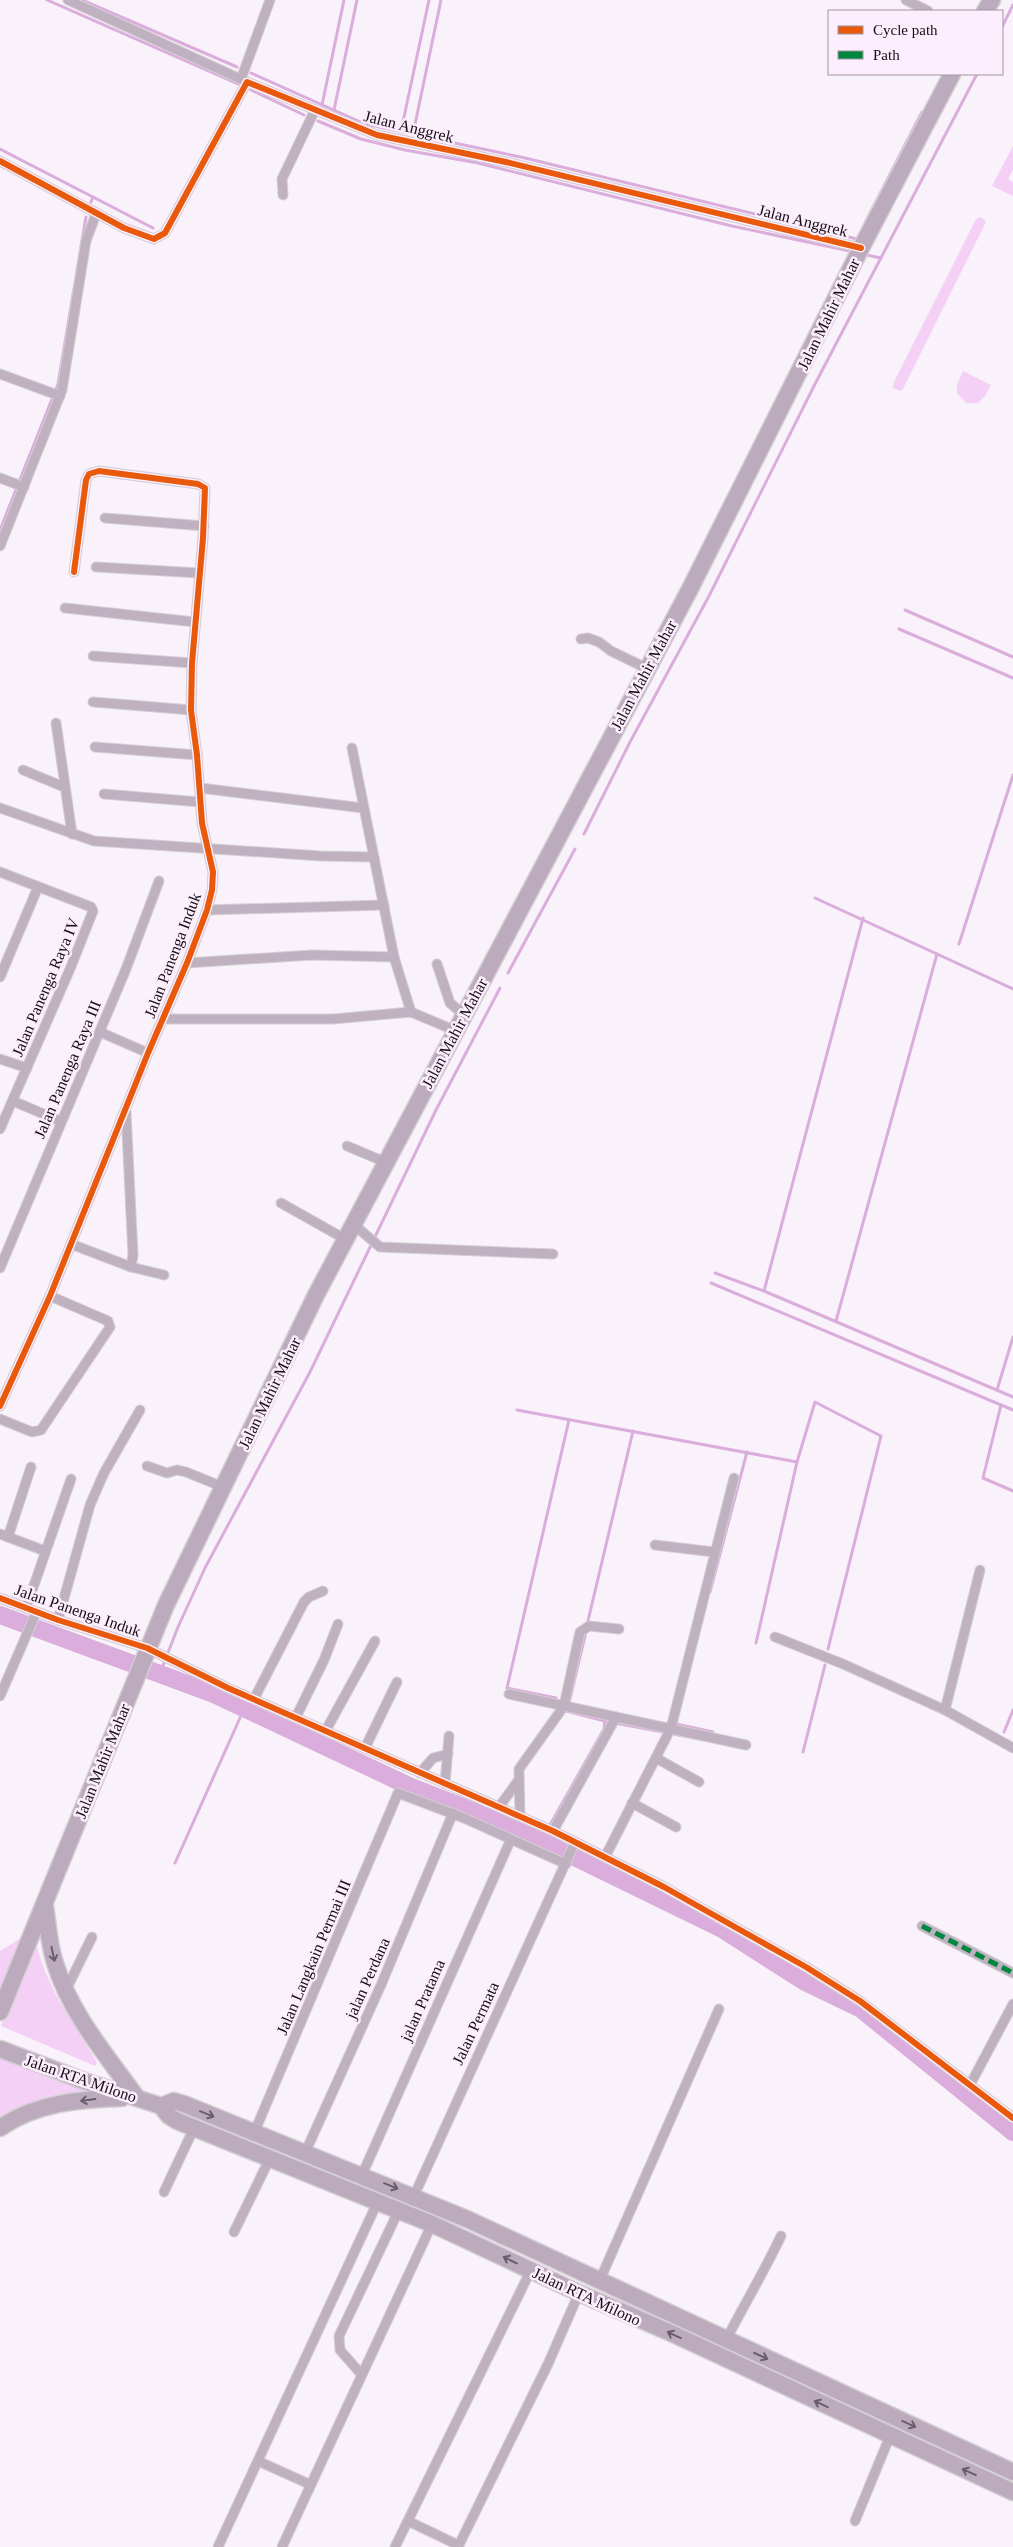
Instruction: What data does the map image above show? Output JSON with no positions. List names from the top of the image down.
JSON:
{
  "streets": {
    "highway": ["Jalan Mahir Mahar", "Jalan RTA Milono"],
    "street": [
      "Jalan Anggrek",
      "Jalan Panenga Induk",
      "Jalan Panenga Raya IV",
      "Jalan Panenga Raya III",
      "Jalan Langkain Permai III",
      "jalan Perdana",
      "jalan Pratama",
      "Jalan Permata"
    ]
  },
  "crossings": [
    ["Jalan Anggrek", "Jalan Mahir Mahar"],
    ["Jalan Mahir Mahar", "Jalan Panenga Induk"],
    ["Jalan Panenga Induk", "Jalan Permata"],
    ["Jalan Langkain Permai III", "jalan Perdana"],
    ["Jalan Langkain Permai III", "Jalan RTA Milono"],
    ["jalan Perdana", "Jalan RTA Milono"],
    ["jalan Pratama", "Jalan RTA Milono"],
    ["Jalan Permata", "Jalan RTA Milono"]
  ],
  "legend": ["Cycle path", "Path"]
}
